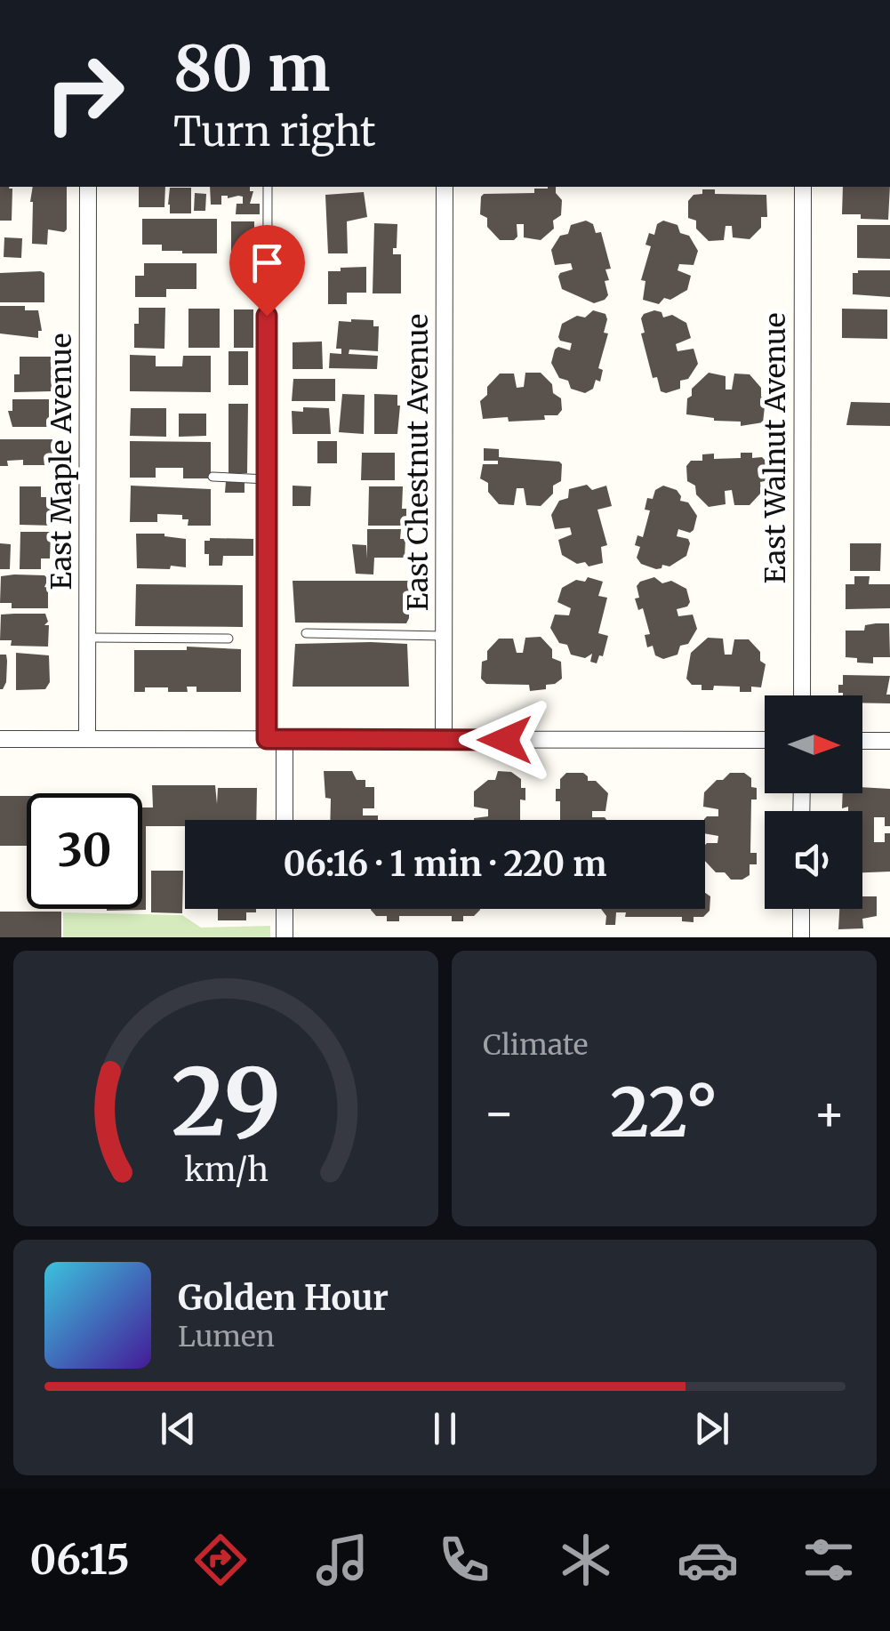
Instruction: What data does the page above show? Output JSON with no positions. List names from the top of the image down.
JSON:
{
  "streets": {
    "street": ["East Walnut Avenue", "East Maple Avenue", "East Chestnut Avenue"]
  },
  "north": "right",
  "page": {
    "turn": ["80 m", "Turn right"],
    "limit": "30",
    "trip": "06:16 · 1 min · 220 m",
    "tile": "Climate",
    "heat": ["−", "22°", "+"],
    "song": ["Golden Hour", "Lumen"],
    "tabs": "06:15",
    "gauge": ["29", "km/h"]
  }
}
